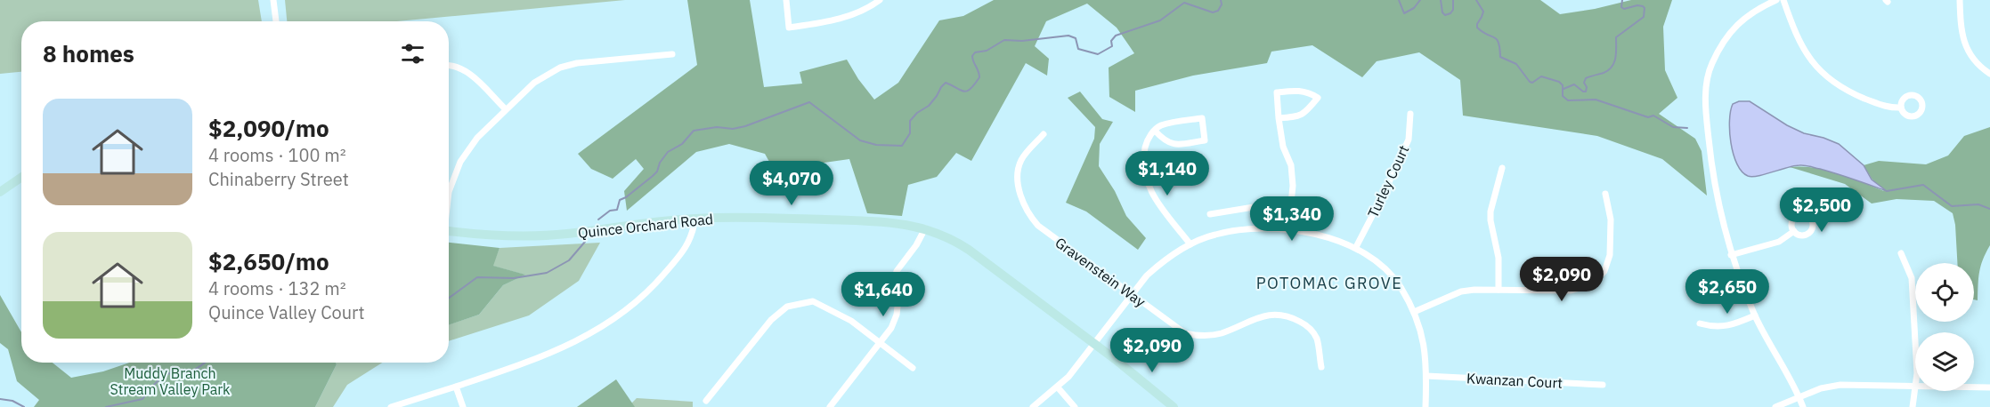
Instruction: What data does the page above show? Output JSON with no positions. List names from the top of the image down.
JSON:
{
  "streets": {
    "street": [
      "Turley Court",
      "Quince Orchard Road",
      "Gravenstein Way",
      "Kwanzan Court"
    ]
  },
  "districts": ["POTOMAC GROVE"],
  "parks": ["Muddy Branch Stream Valley Park"],
  "page": {
    "heading": "8 homes",
    "list": [
      {
        "name": "$2,090/mo",
        "note": "4 rooms · 100 m² · Chinaberry Street"
      },
      {
        "name": "$2,650/mo",
        "note": "4 rooms · 132 m² · Quince Valley Court"
      }
    ],
    "price": [
      "$1,140",
      "$4,070",
      "$2,500",
      "$1,340",
      "$2,090",
      "$2,650",
      "$1,640",
      "$2,090"
    ]
  }
}
